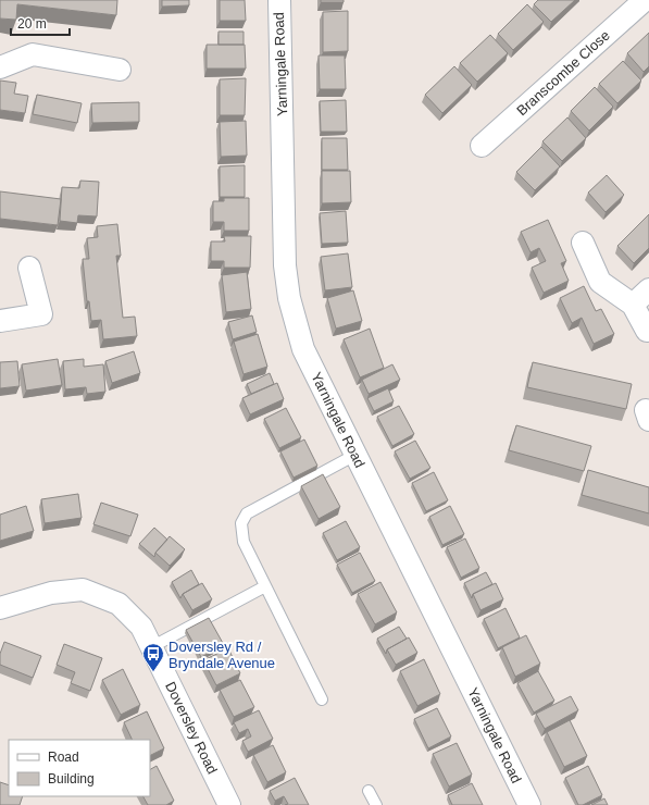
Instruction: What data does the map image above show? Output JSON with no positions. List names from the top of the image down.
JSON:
{
  "streets": {
    "street": ["Yarningale Road", "Branscombe Close", "Doversley Road"]
  },
  "places": {
    "bus stop": ["Doversley Rd / Bryndale Avenue"]
  },
  "legend": ["Road", "Building"],
  "scale_bar": "20 m"
}
